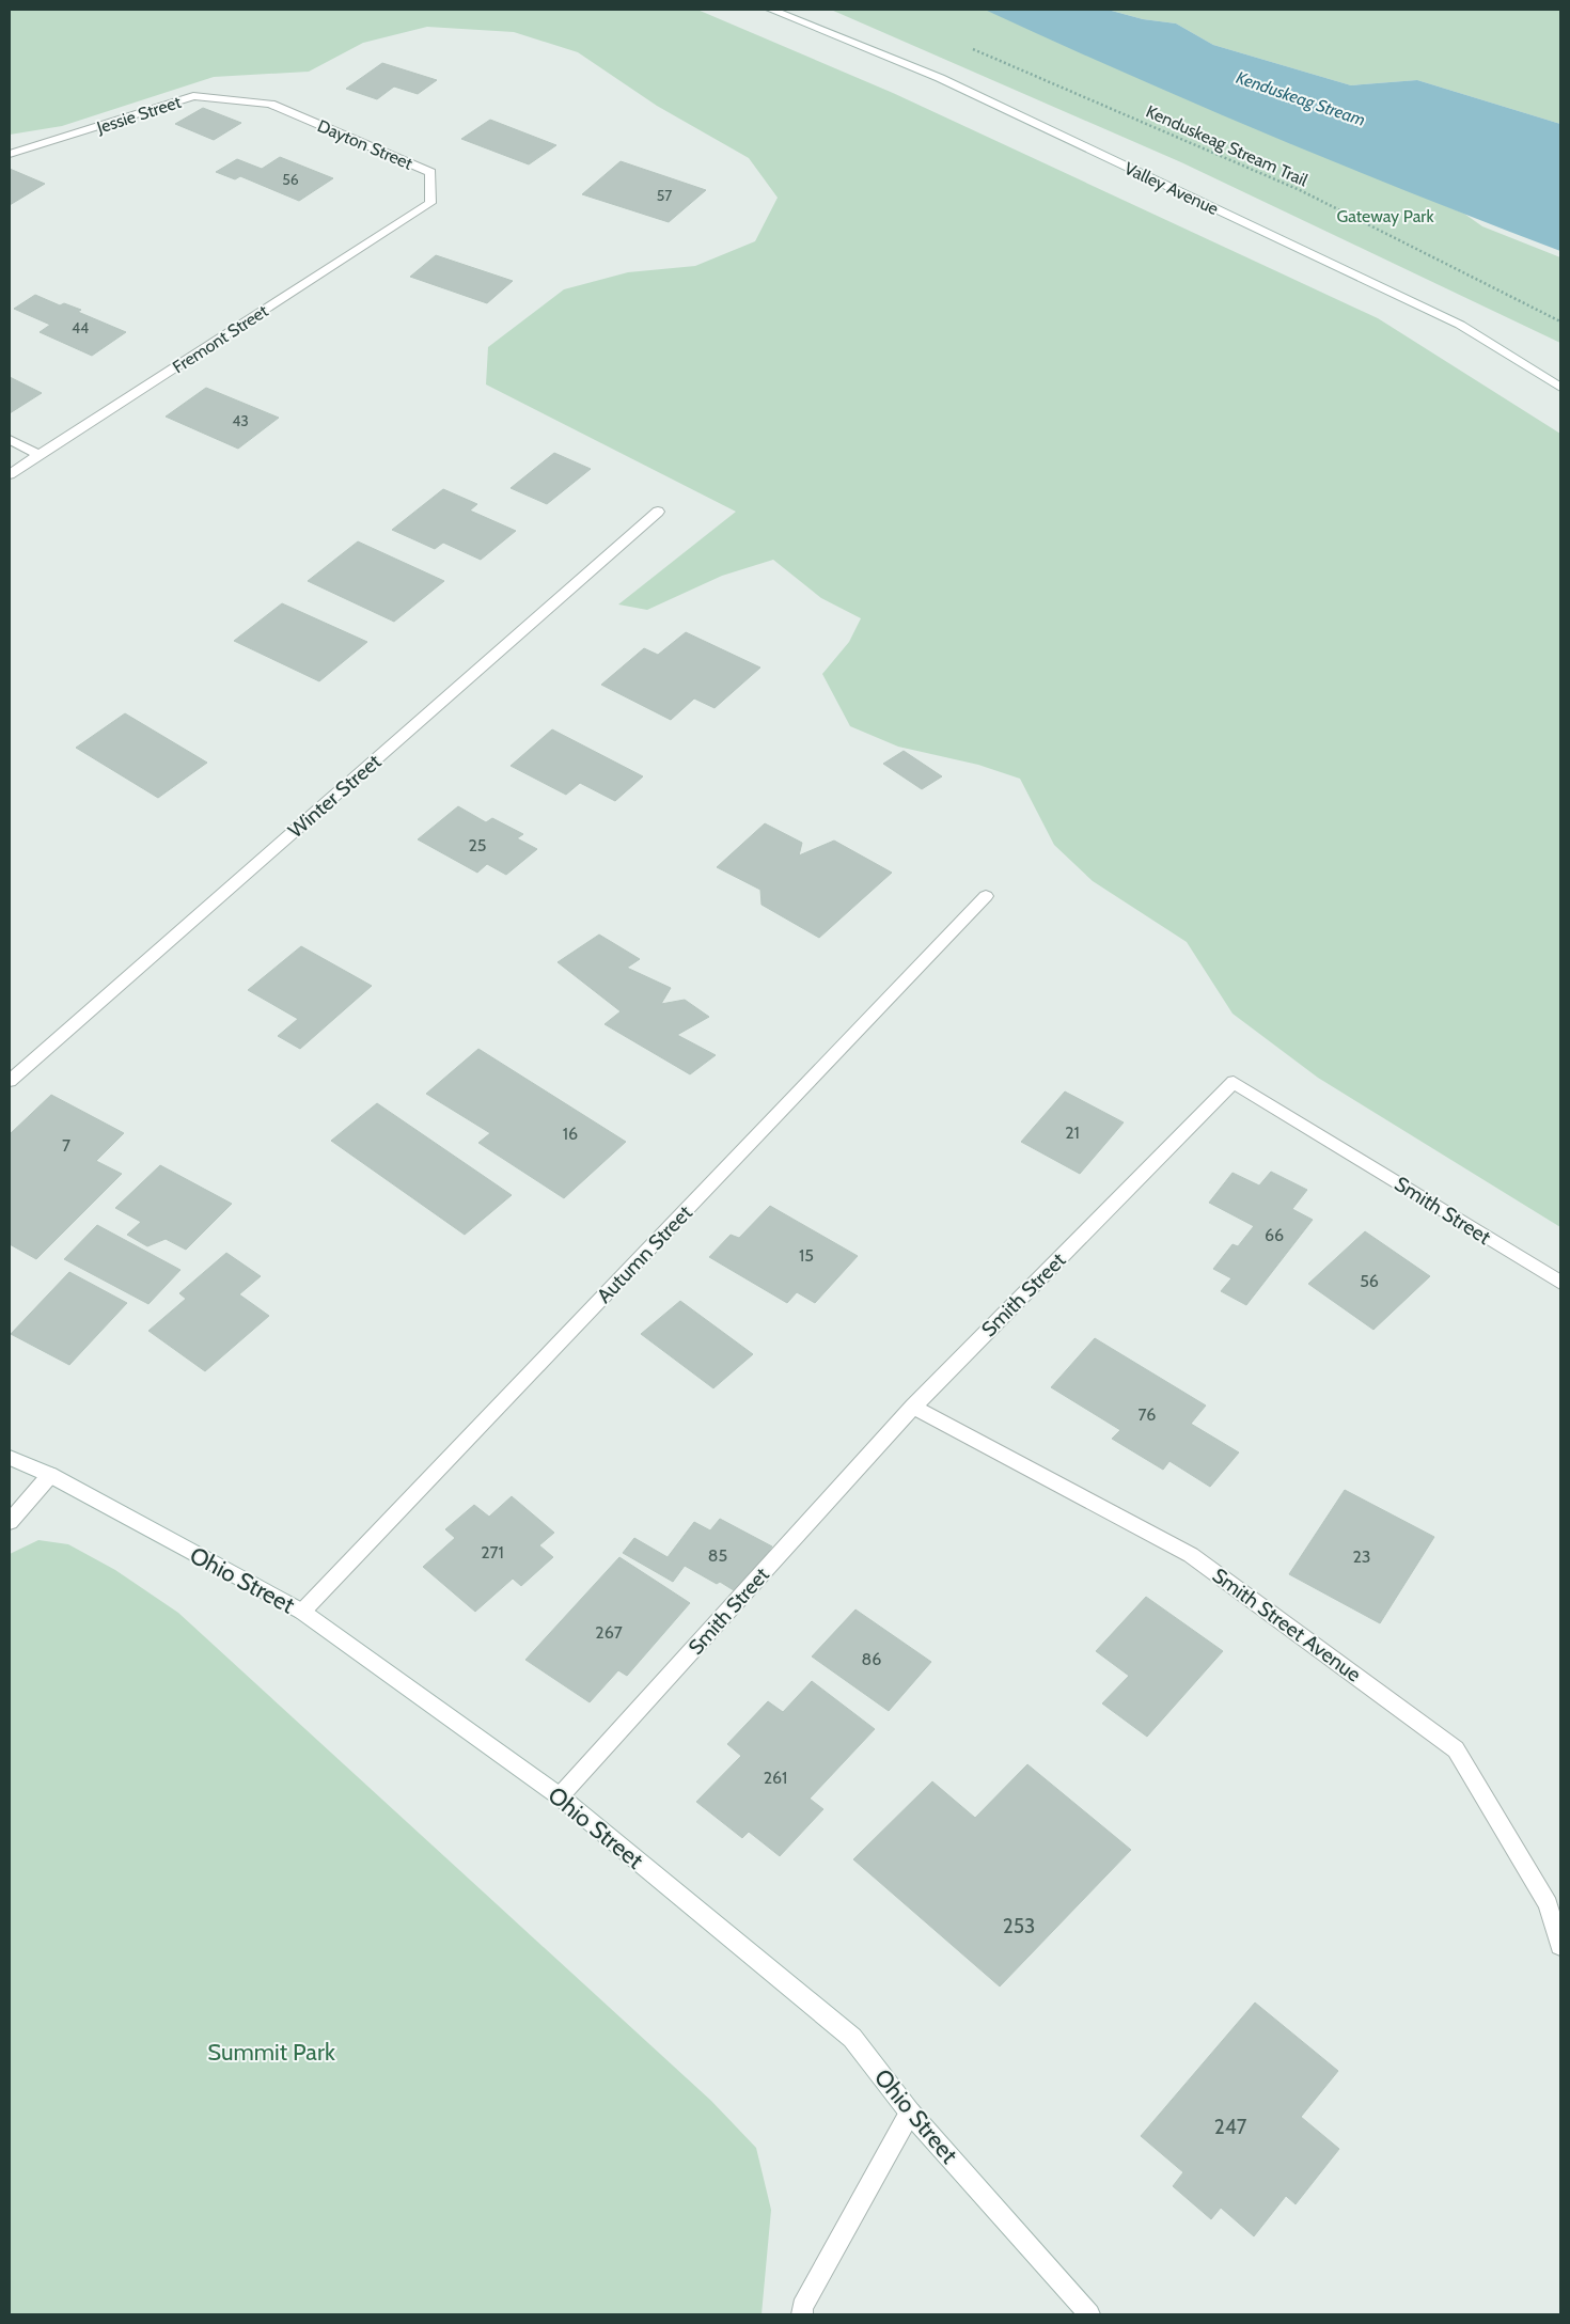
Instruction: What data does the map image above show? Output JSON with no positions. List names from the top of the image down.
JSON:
{
  "streets": {
    "street": [
      "Jessie Street",
      "Dayton Street",
      "Valley Avenue",
      "Fremont Street",
      "Winter Street",
      "Smith Street",
      "Autumn Street",
      "Ohio Street",
      "Smith Street Avenue"
    ],
    "path": ["Kenduskeag Stream Trail"]
  },
  "crossings": [
    ["Jessie Street", "Dayton Street"],
    ["Dayton Street", "Fremont Street"],
    ["Smith Street", "Ohio Street"],
    ["Smith Street", "Smith Street Avenue"],
    ["Autumn Street", "Ohio Street"]
  ],
  "water": ["Kenduskeag Stream"],
  "parks": ["Gateway Park", "Summit Park"],
  "house_numbers": [
    "56",
    "57",
    "44",
    "43",
    "25",
    "21",
    "16",
    "7",
    "66",
    "15",
    "56",
    "76",
    "271",
    "85",
    "23",
    "267",
    "86",
    "261",
    "253",
    "247"
  ]
}
